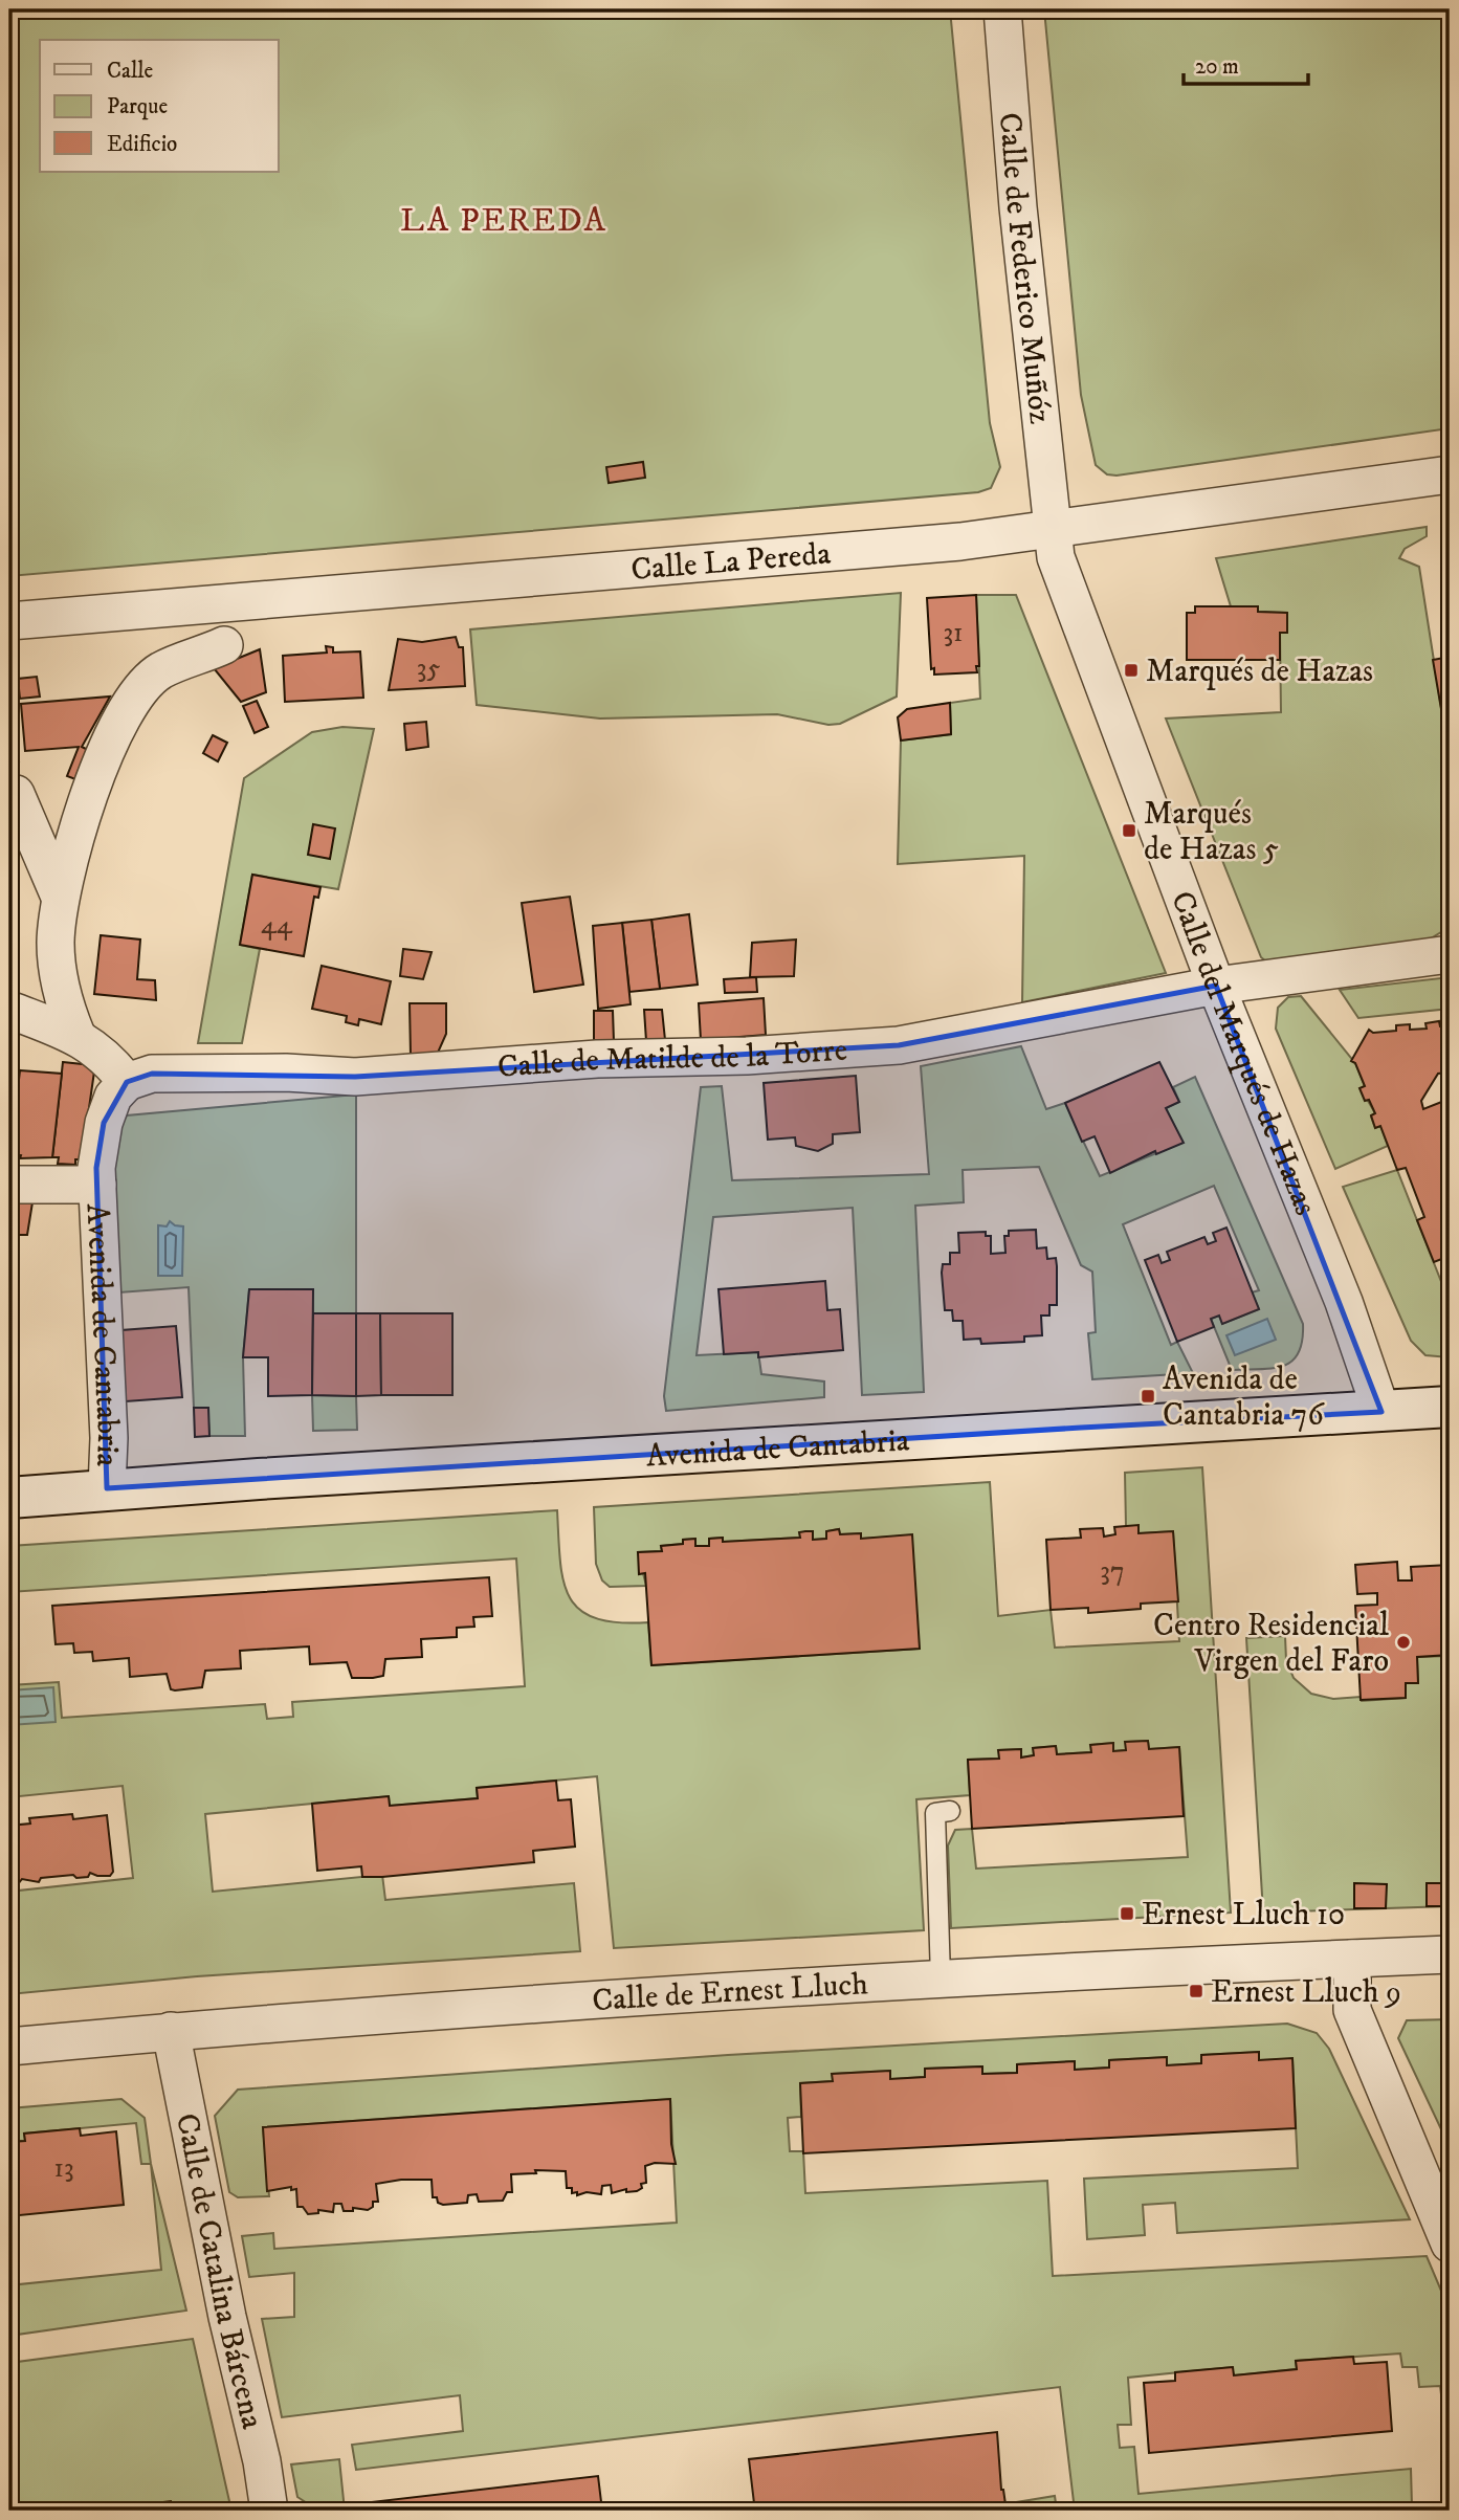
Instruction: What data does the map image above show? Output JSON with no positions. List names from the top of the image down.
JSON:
{
  "streets": {
    "main road": ["Avenida de Cantabria"],
    "street": [
      "Calle de Federico Muñóz",
      "Calle La Pereda",
      "Calle del Marqués de Hazas",
      "Calle de Matilde de la Torre",
      "Calle de Ernest Lluch",
      "Calle de Catalina Bárcena"
    ]
  },
  "crossings": [
    ["Calle de Federico Muñóz", "Calle La Pereda"],
    ["Calle de Federico Muñóz", "Calle del Marqués de Hazas"],
    ["Calle La Pereda", "Calle del Marqués de Hazas"],
    ["Calle del Marqués de Hazas", "Calle de Matilde de la Torre"],
    ["Calle del Marqués de Hazas", "Avenida de Cantabria"],
    ["Calle de Ernest Lluch", "Calle de Catalina Bárcena"]
  ],
  "districts": ["LA PEREDA"],
  "places": {
    "transit": [
      "Marqués de Hazas",
      "Marqués de Hazas 5",
      "Avenida de Cantabria 76",
      "Ernest Lluch 10",
      "Ernest Lluch 9"
    ],
    "other": ["Centro Residencial Virgen del Faro"]
  },
  "house_numbers": [
    "31",
    "35",
    "44",
    "37",
    "13"
  ],
  "legend": ["Calle", "Parque", "Edificio"],
  "scale_bar": "20 m"
}
